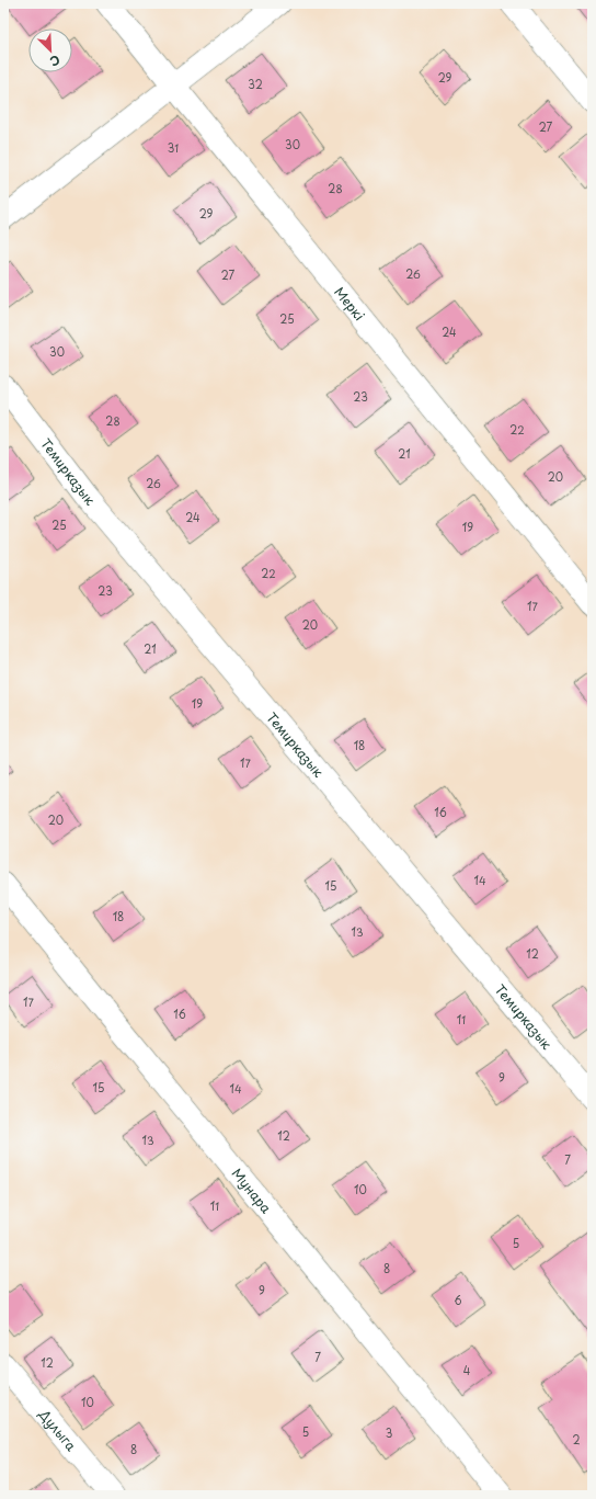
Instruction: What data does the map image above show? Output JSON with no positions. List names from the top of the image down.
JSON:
{
  "streets": {
    "street": [
      "Меркі",
      "Темирказык",
      "Мунара",
      "Дулыга"
    ]
  },
  "house_numbers": [
    "29",
    "32",
    "27",
    "30",
    "31",
    "28",
    "29",
    "26",
    "27",
    "25",
    "24",
    "30",
    "23",
    "28",
    "22",
    "21",
    "20",
    "26",
    "24",
    "25",
    "19",
    "22",
    "23",
    "17",
    "20",
    "21",
    "19",
    "18",
    "17",
    "16",
    "20",
    "14",
    "15",
    "18",
    "13",
    "12",
    "17",
    "16",
    "11",
    "9",
    "15",
    "14",
    "12",
    "13",
    "7",
    "10",
    "11",
    "5",
    "8",
    "9",
    "6",
    "7",
    "12",
    "4",
    "10",
    "5",
    "3",
    "2",
    "8"
  ],
  "north": "bottom right"
}
